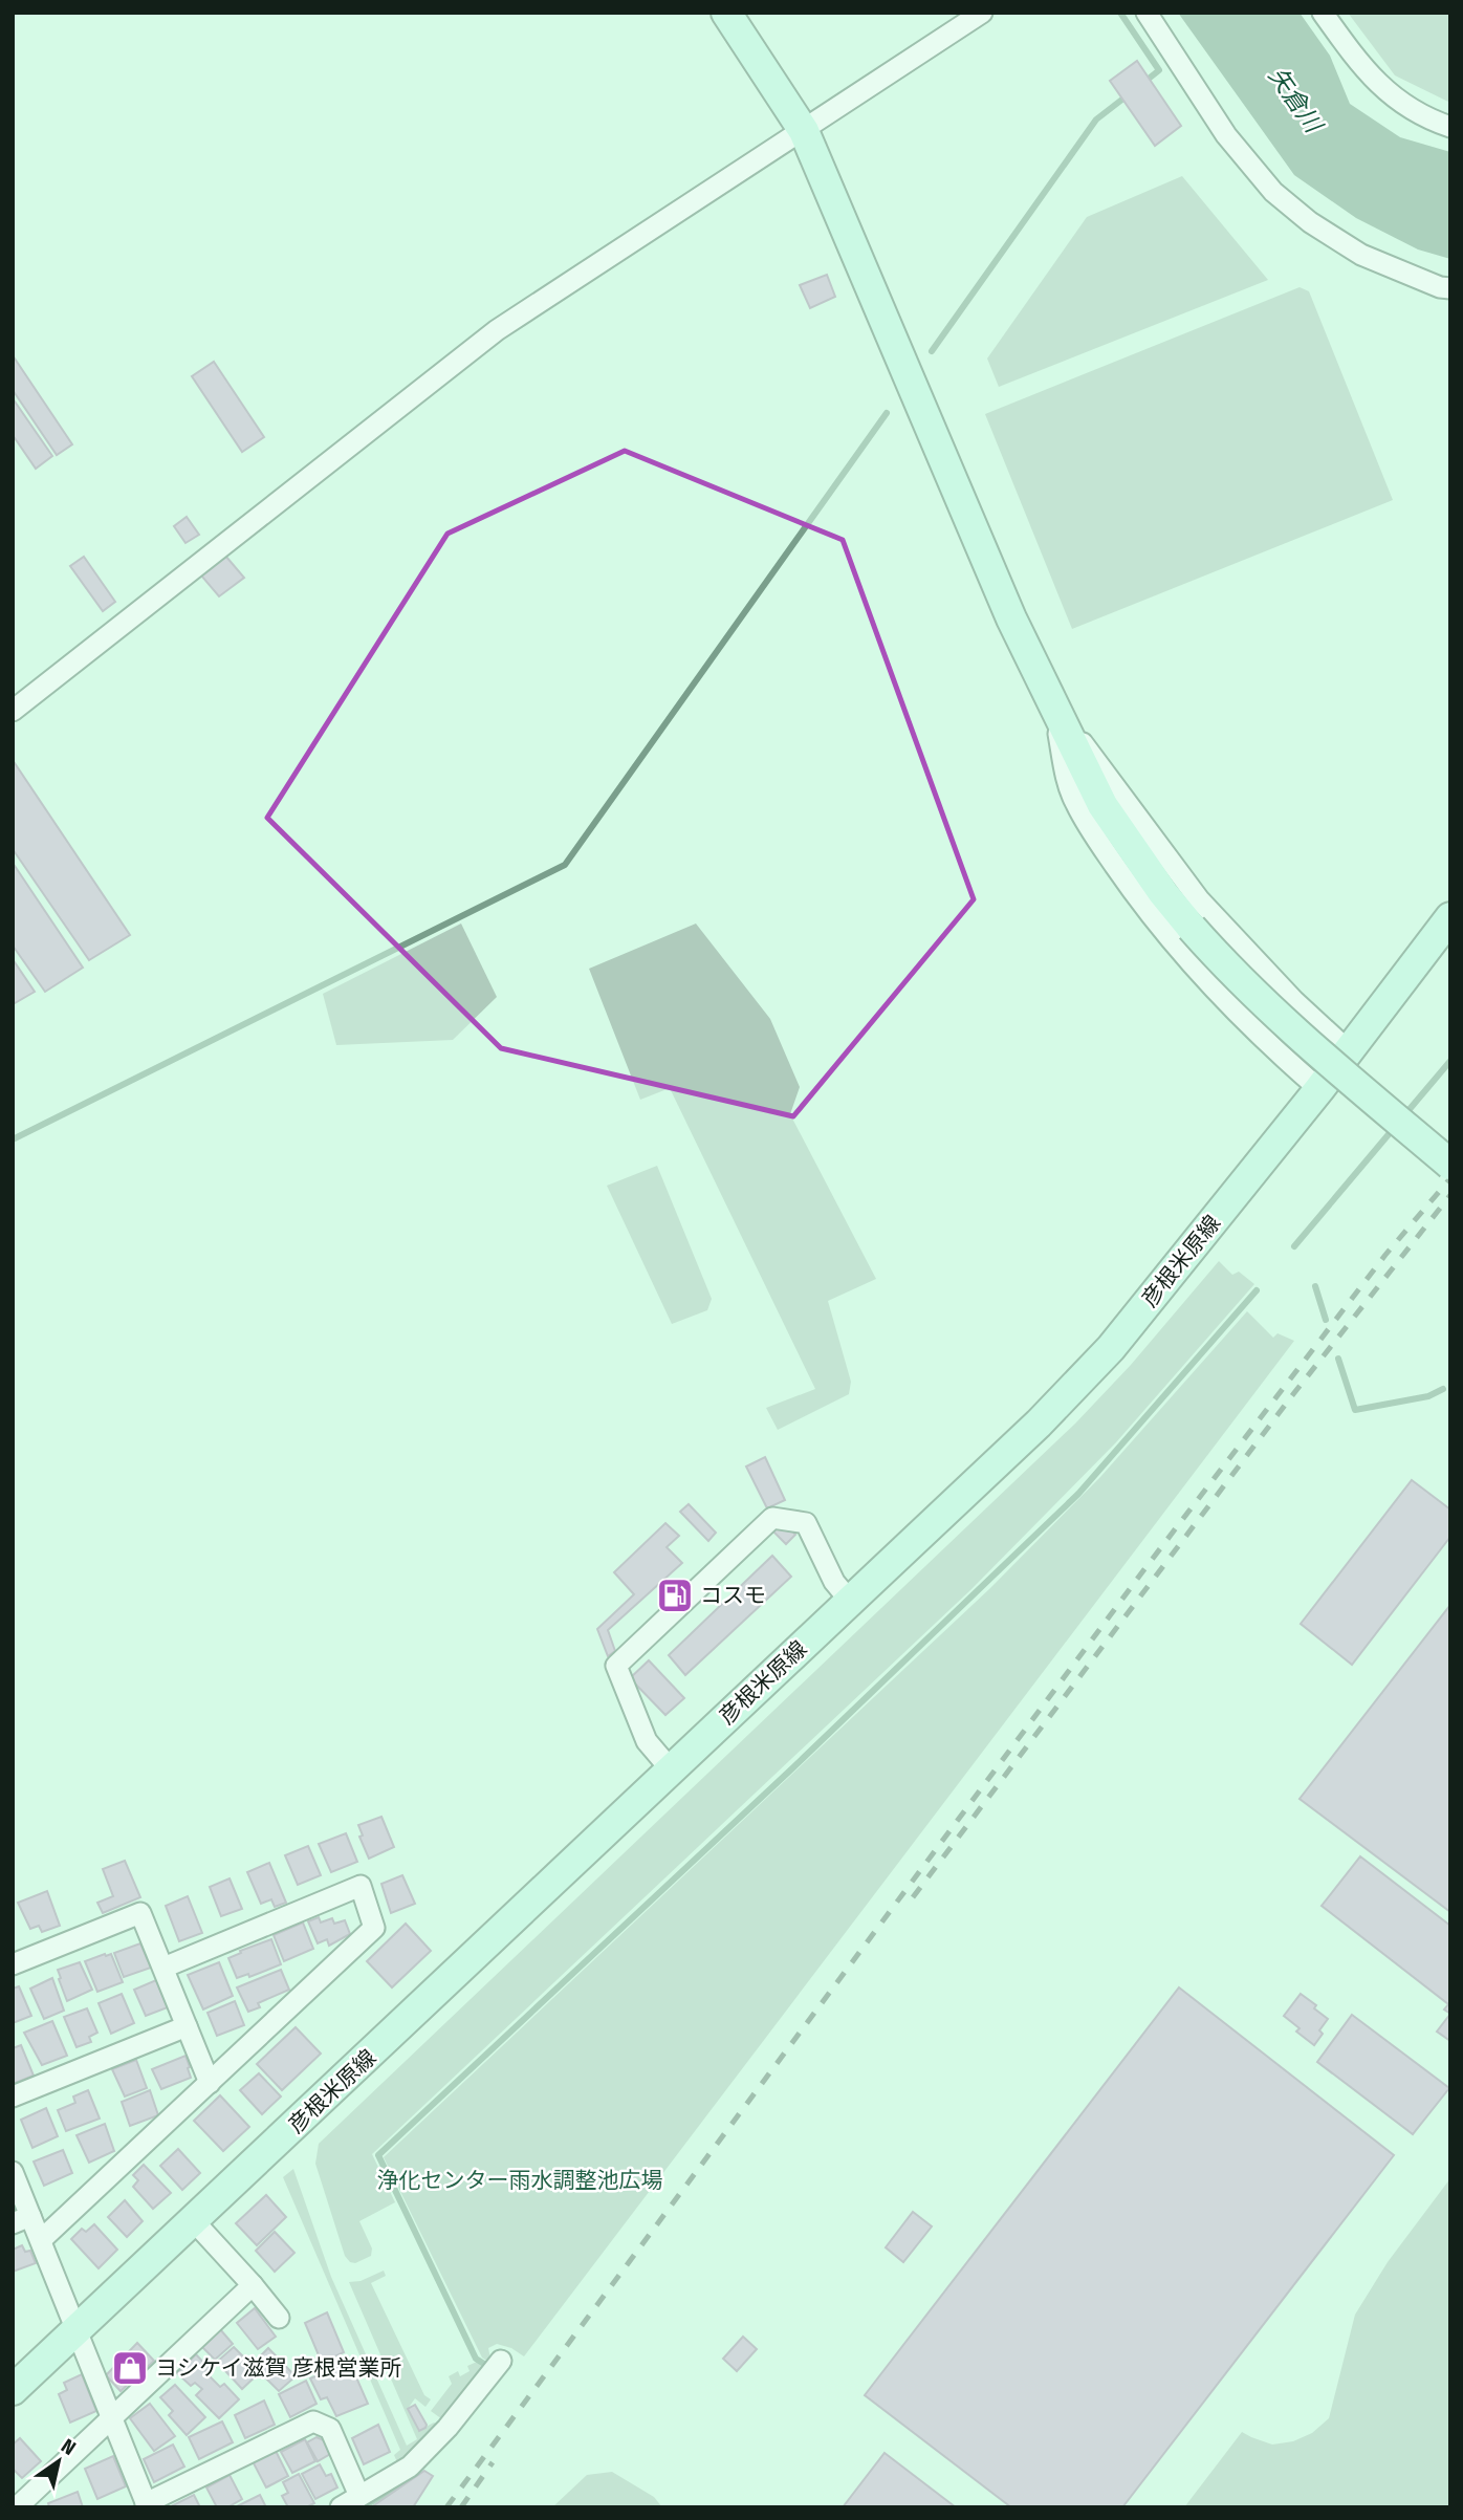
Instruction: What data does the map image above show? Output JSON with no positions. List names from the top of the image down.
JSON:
{
  "streets": {
    "main road": ["彦根米原線"]
  },
  "water": ["矢倉川"],
  "parks": ["浄化センター雨水調整池広場"],
  "places": {
    "fuel station": ["コスモ"],
    "shop": ["ヨシケイ滋賀 彦根営業所"]
  },
  "north": "top right"
}
